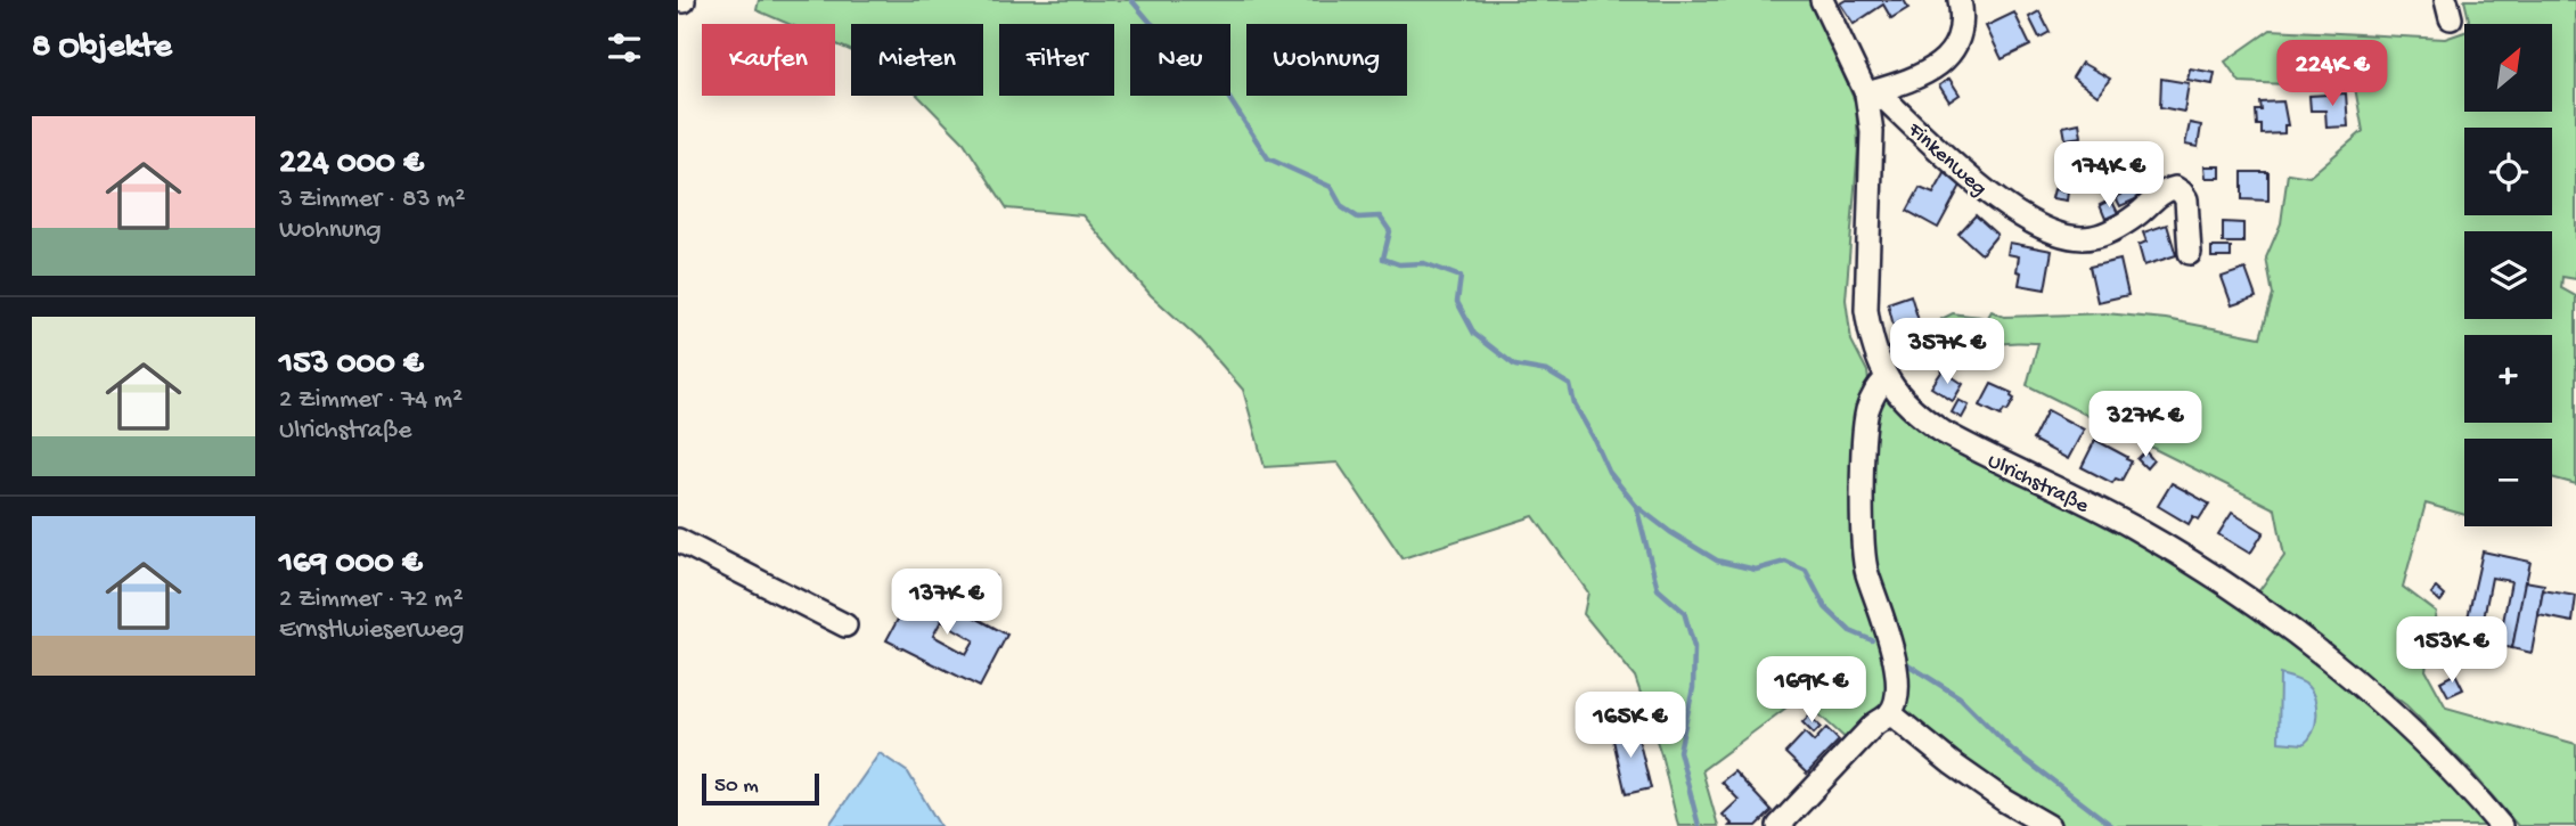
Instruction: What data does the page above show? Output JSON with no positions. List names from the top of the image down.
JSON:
{
  "streets": {
    "street": ["Finkenweg", "Ulrichstraße"]
  },
  "crossings": [
    ["Finkenweg", "Ulrichstraße"]
  ],
  "scale_bar": "50 m",
  "north": "top right",
  "page": {
    "heading": "8 Objekte",
    "map_buttons": ["+", "−"],
    "chip": [
      "Kaufen",
      "Mieten",
      "Filter",
      "Neu",
      "Wohnung"
    ],
    "price": [
      "224K €",
      "174K €",
      "357K €",
      "327K €",
      "137K €",
      "153K €",
      "169K €",
      "165K €"
    ],
    "list": [
      {
        "name": "224 000 €",
        "note": "3 Zimmer · 83 m² · Wohnung"
      },
      {
        "name": "153 000 €",
        "note": "2 Zimmer · 74 m² · Ulrichstraße"
      },
      {
        "name": "169 000 €",
        "note": "2 Zimmer · 72 m² · Ernstlwieserweg"
      }
    ],
    "scale": "50 m"
  }
}
